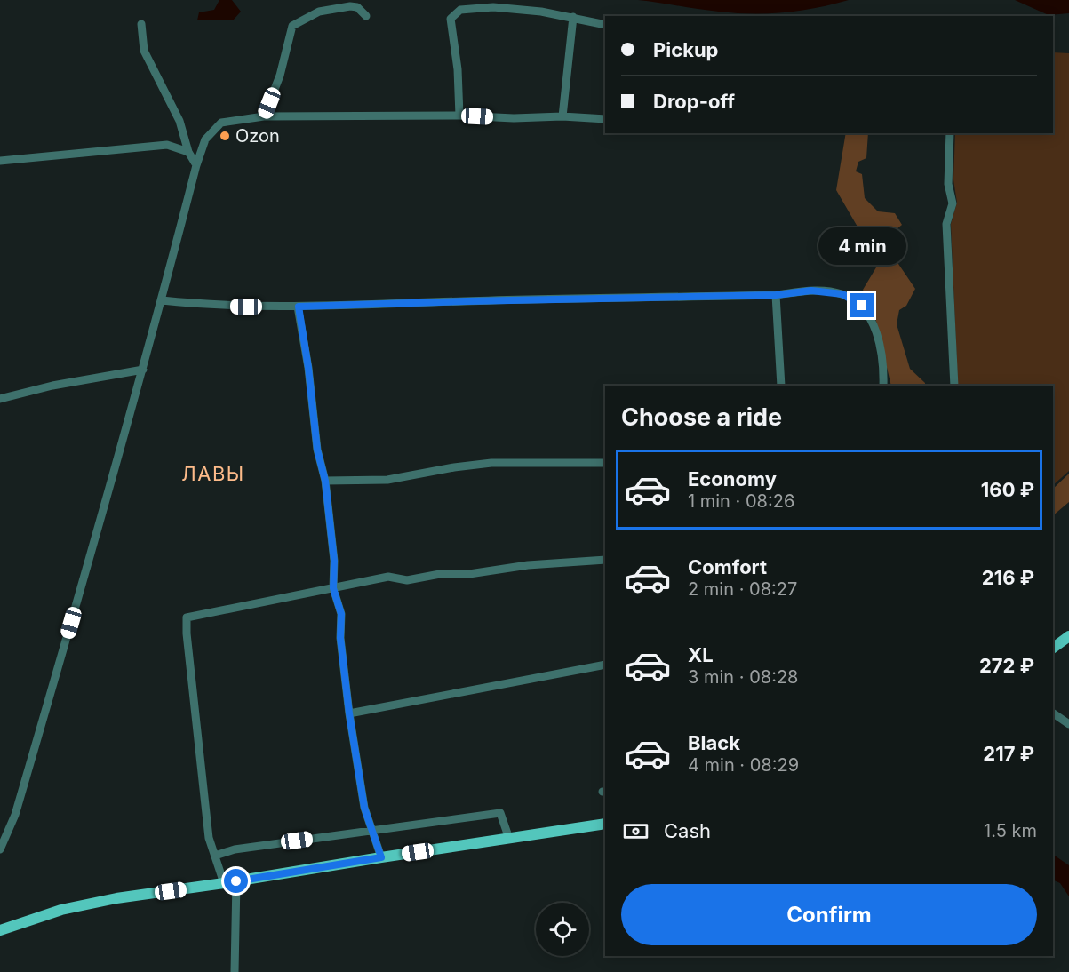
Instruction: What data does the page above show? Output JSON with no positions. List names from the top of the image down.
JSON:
{
  "districts": ["ЛАВЫ"],
  "places": ["Ozon"],
  "page": {
    "banner": ["Pickup", "Drop-off"],
    "bubble": "4 min",
    "heading": "Choose a ride",
    "list": [
      {
        "name": "Economy",
        "note": "1 min · 08:26",
        "value": "160 ₽"
      },
      {
        "name": "Comfort",
        "note": "2 min · 08:27",
        "value": "216 ₽"
      },
      {
        "name": "XL",
        "note": "3 min · 08:28",
        "value": "272 ₽"
      },
      {
        "name": "Black",
        "note": "4 min · 08:29",
        "value": "217 ₽"
      }
    ],
    "pay": ["Cash", "1.5 km"],
    "buttons": "Confirm"
  }
}
